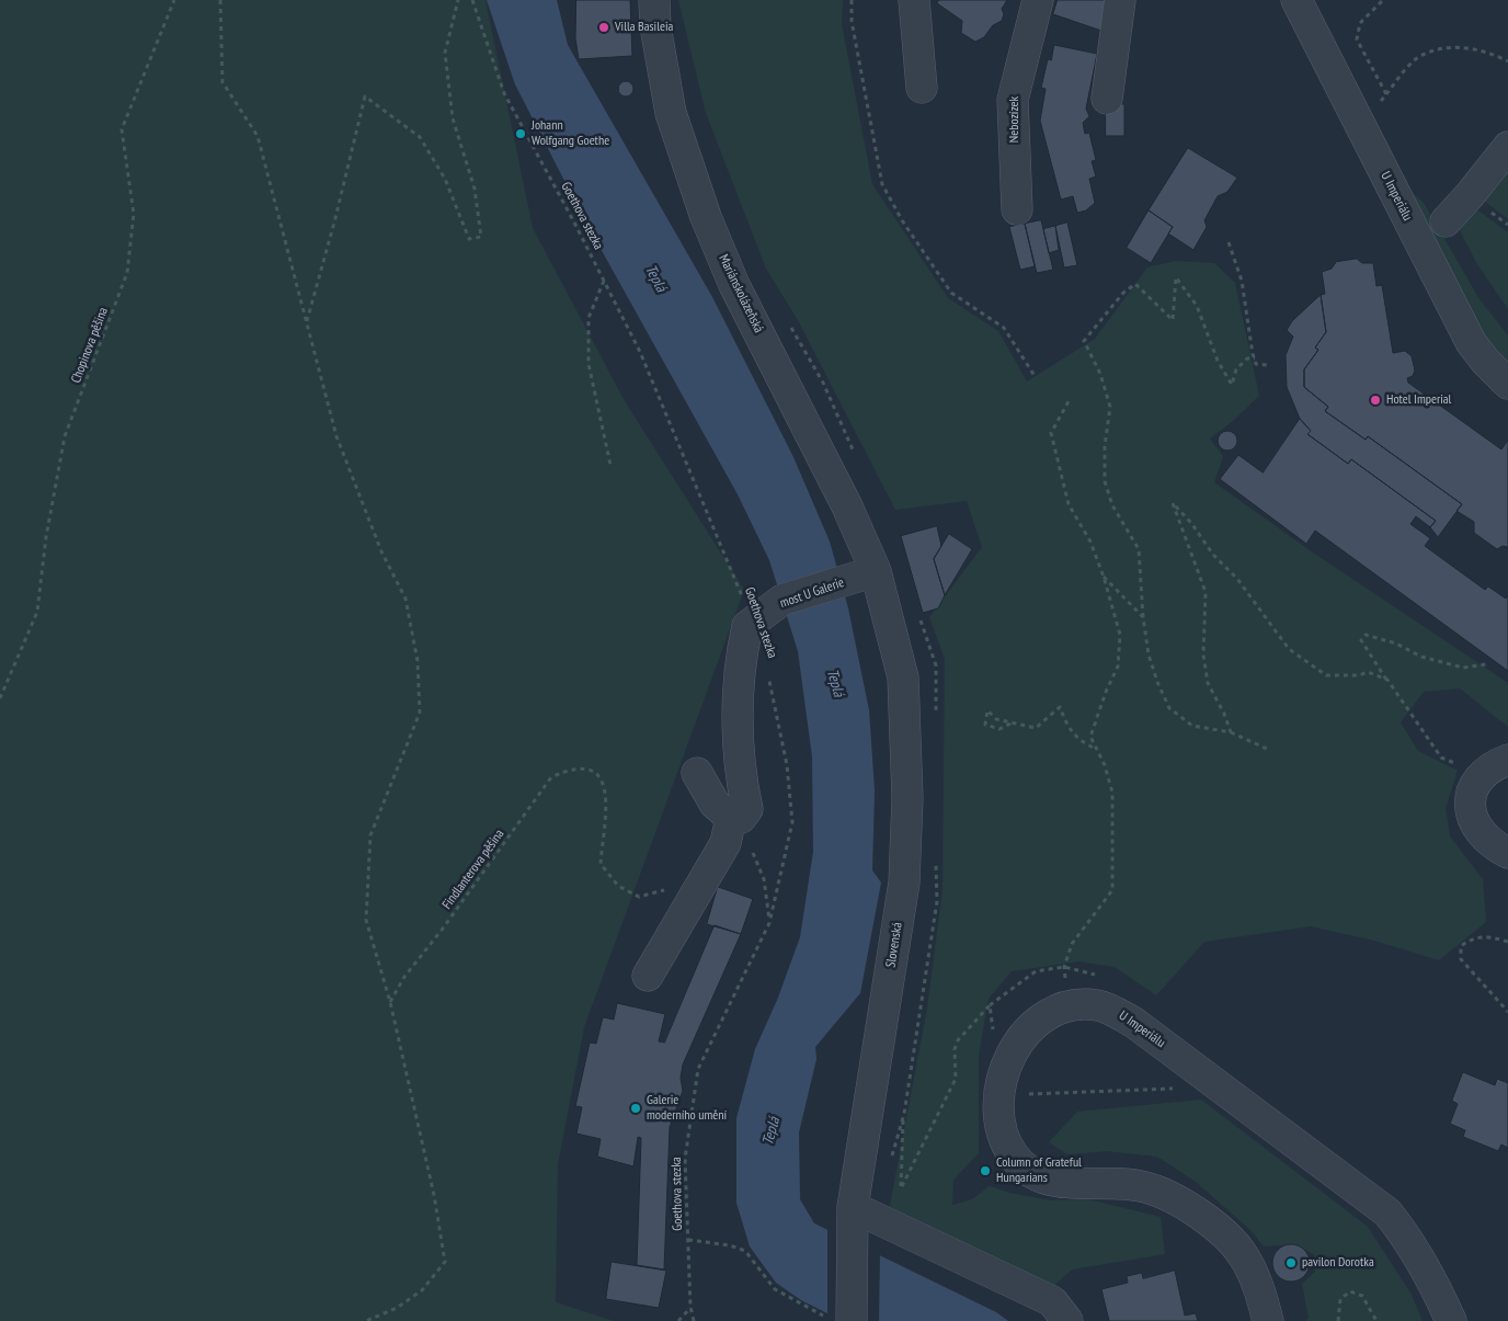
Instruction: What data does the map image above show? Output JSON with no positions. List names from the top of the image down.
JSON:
{
  "streets": {
    "street": [
      "Nebozízek",
      "U Imperiálu",
      "Mariánskolázeňská",
      "most U Galerie",
      "Slovenská"
    ],
    "path": ["Goethova stezka", "Chopinova pěšina", "Findlanterova pěšina"]
  },
  "crossings": [
    ["Goethova stezka", "most U Galerie"],
    ["Mariánskolázeňská", "most U Galerie"],
    ["Mariánskolázeňská", "Slovenská"],
    ["most U Galerie", "Slovenská"]
  ],
  "water": ["Teplá"],
  "places": [
    "Villa Basileia",
    "Johann Wolfgang Goethe",
    "Hotel Imperial",
    "Galerie moderního umění",
    "Column of Grateful Hungarians",
    "pavilon Dorotka"
  ]
}
